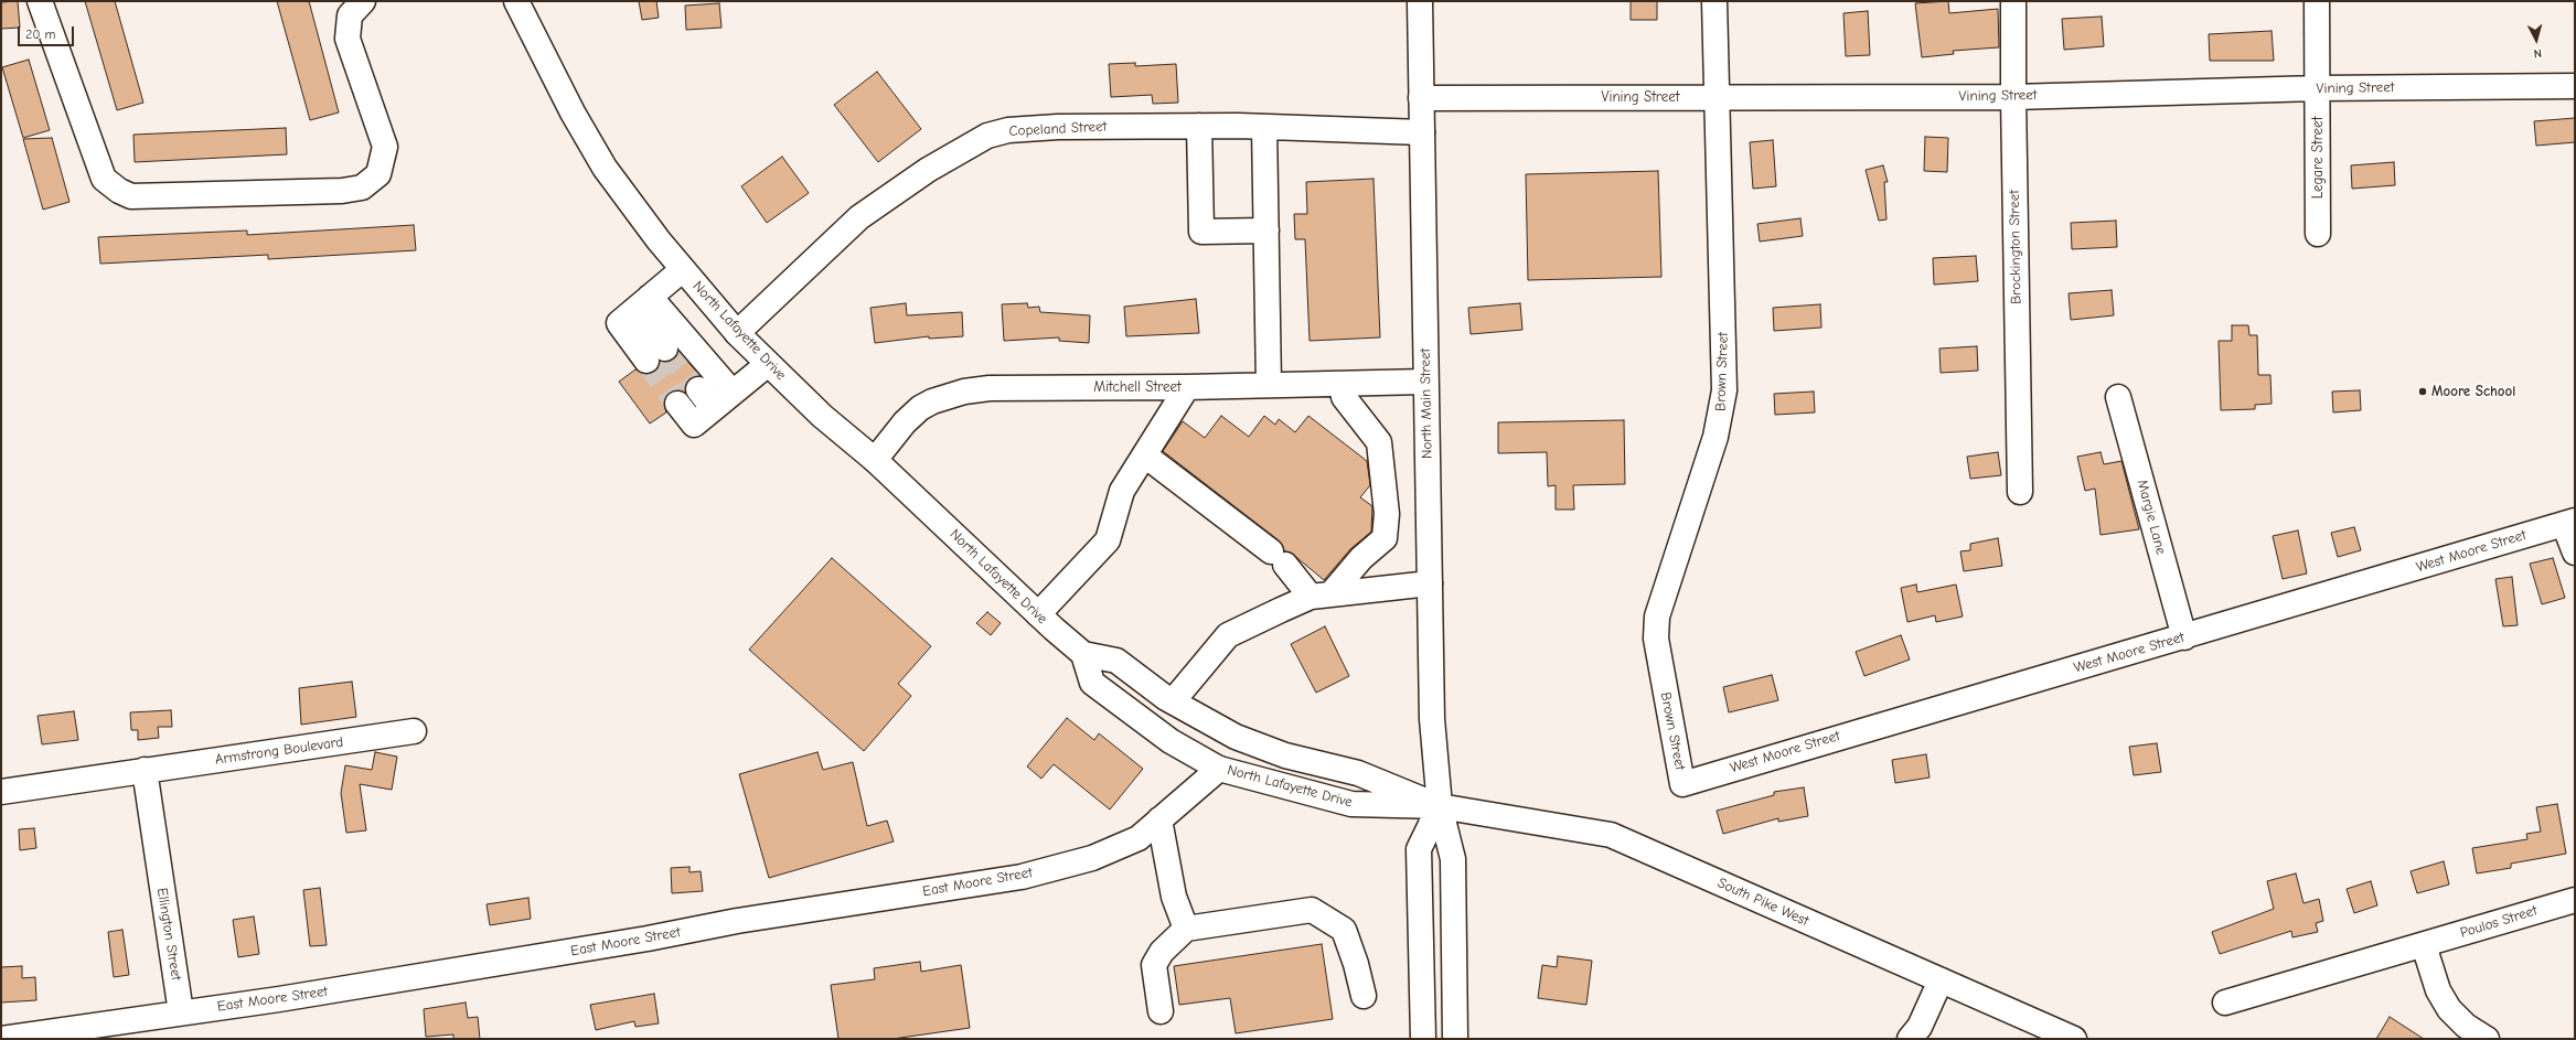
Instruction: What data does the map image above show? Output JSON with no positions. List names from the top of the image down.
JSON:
{
  "streets": {
    "street": [
      "Vining Street",
      "Copeland Street",
      "Legare Street",
      "Brockington Street",
      "North Lafayette Drive",
      "Brown Street",
      "Mitchell Street",
      "North Main Street",
      "Margie Lane",
      "West Moore Street",
      "Armstrong Boulevard",
      "East Moore Street",
      "South Pike West",
      "Poulos Street",
      "Ellington Street"
    ]
  },
  "crossings": [
    ["Vining Street", "Legare Street"],
    ["Vining Street", "Brockington Street"],
    ["Vining Street", "Brown Street"],
    ["Vining Street", "North Main Street"],
    ["Copeland Street", "North Lafayette Drive"],
    ["Copeland Street", "North Main Street"],
    ["North Lafayette Drive", "Mitchell Street"],
    ["North Lafayette Drive", "North Main Street"],
    ["North Lafayette Drive", "East Moore Street"],
    ["North Lafayette Drive", "South Pike West"],
    ["Brown Street", "West Moore Street"],
    ["Mitchell Street", "North Main Street"],
    ["North Main Street", "South Pike West"],
    ["Margie Lane", "West Moore Street"],
    ["Armstrong Boulevard", "Ellington Street"],
    ["East Moore Street", "Ellington Street"]
  ],
  "places": ["Moore School"],
  "scale_bar": "20 m",
  "north": "bottom"
}
